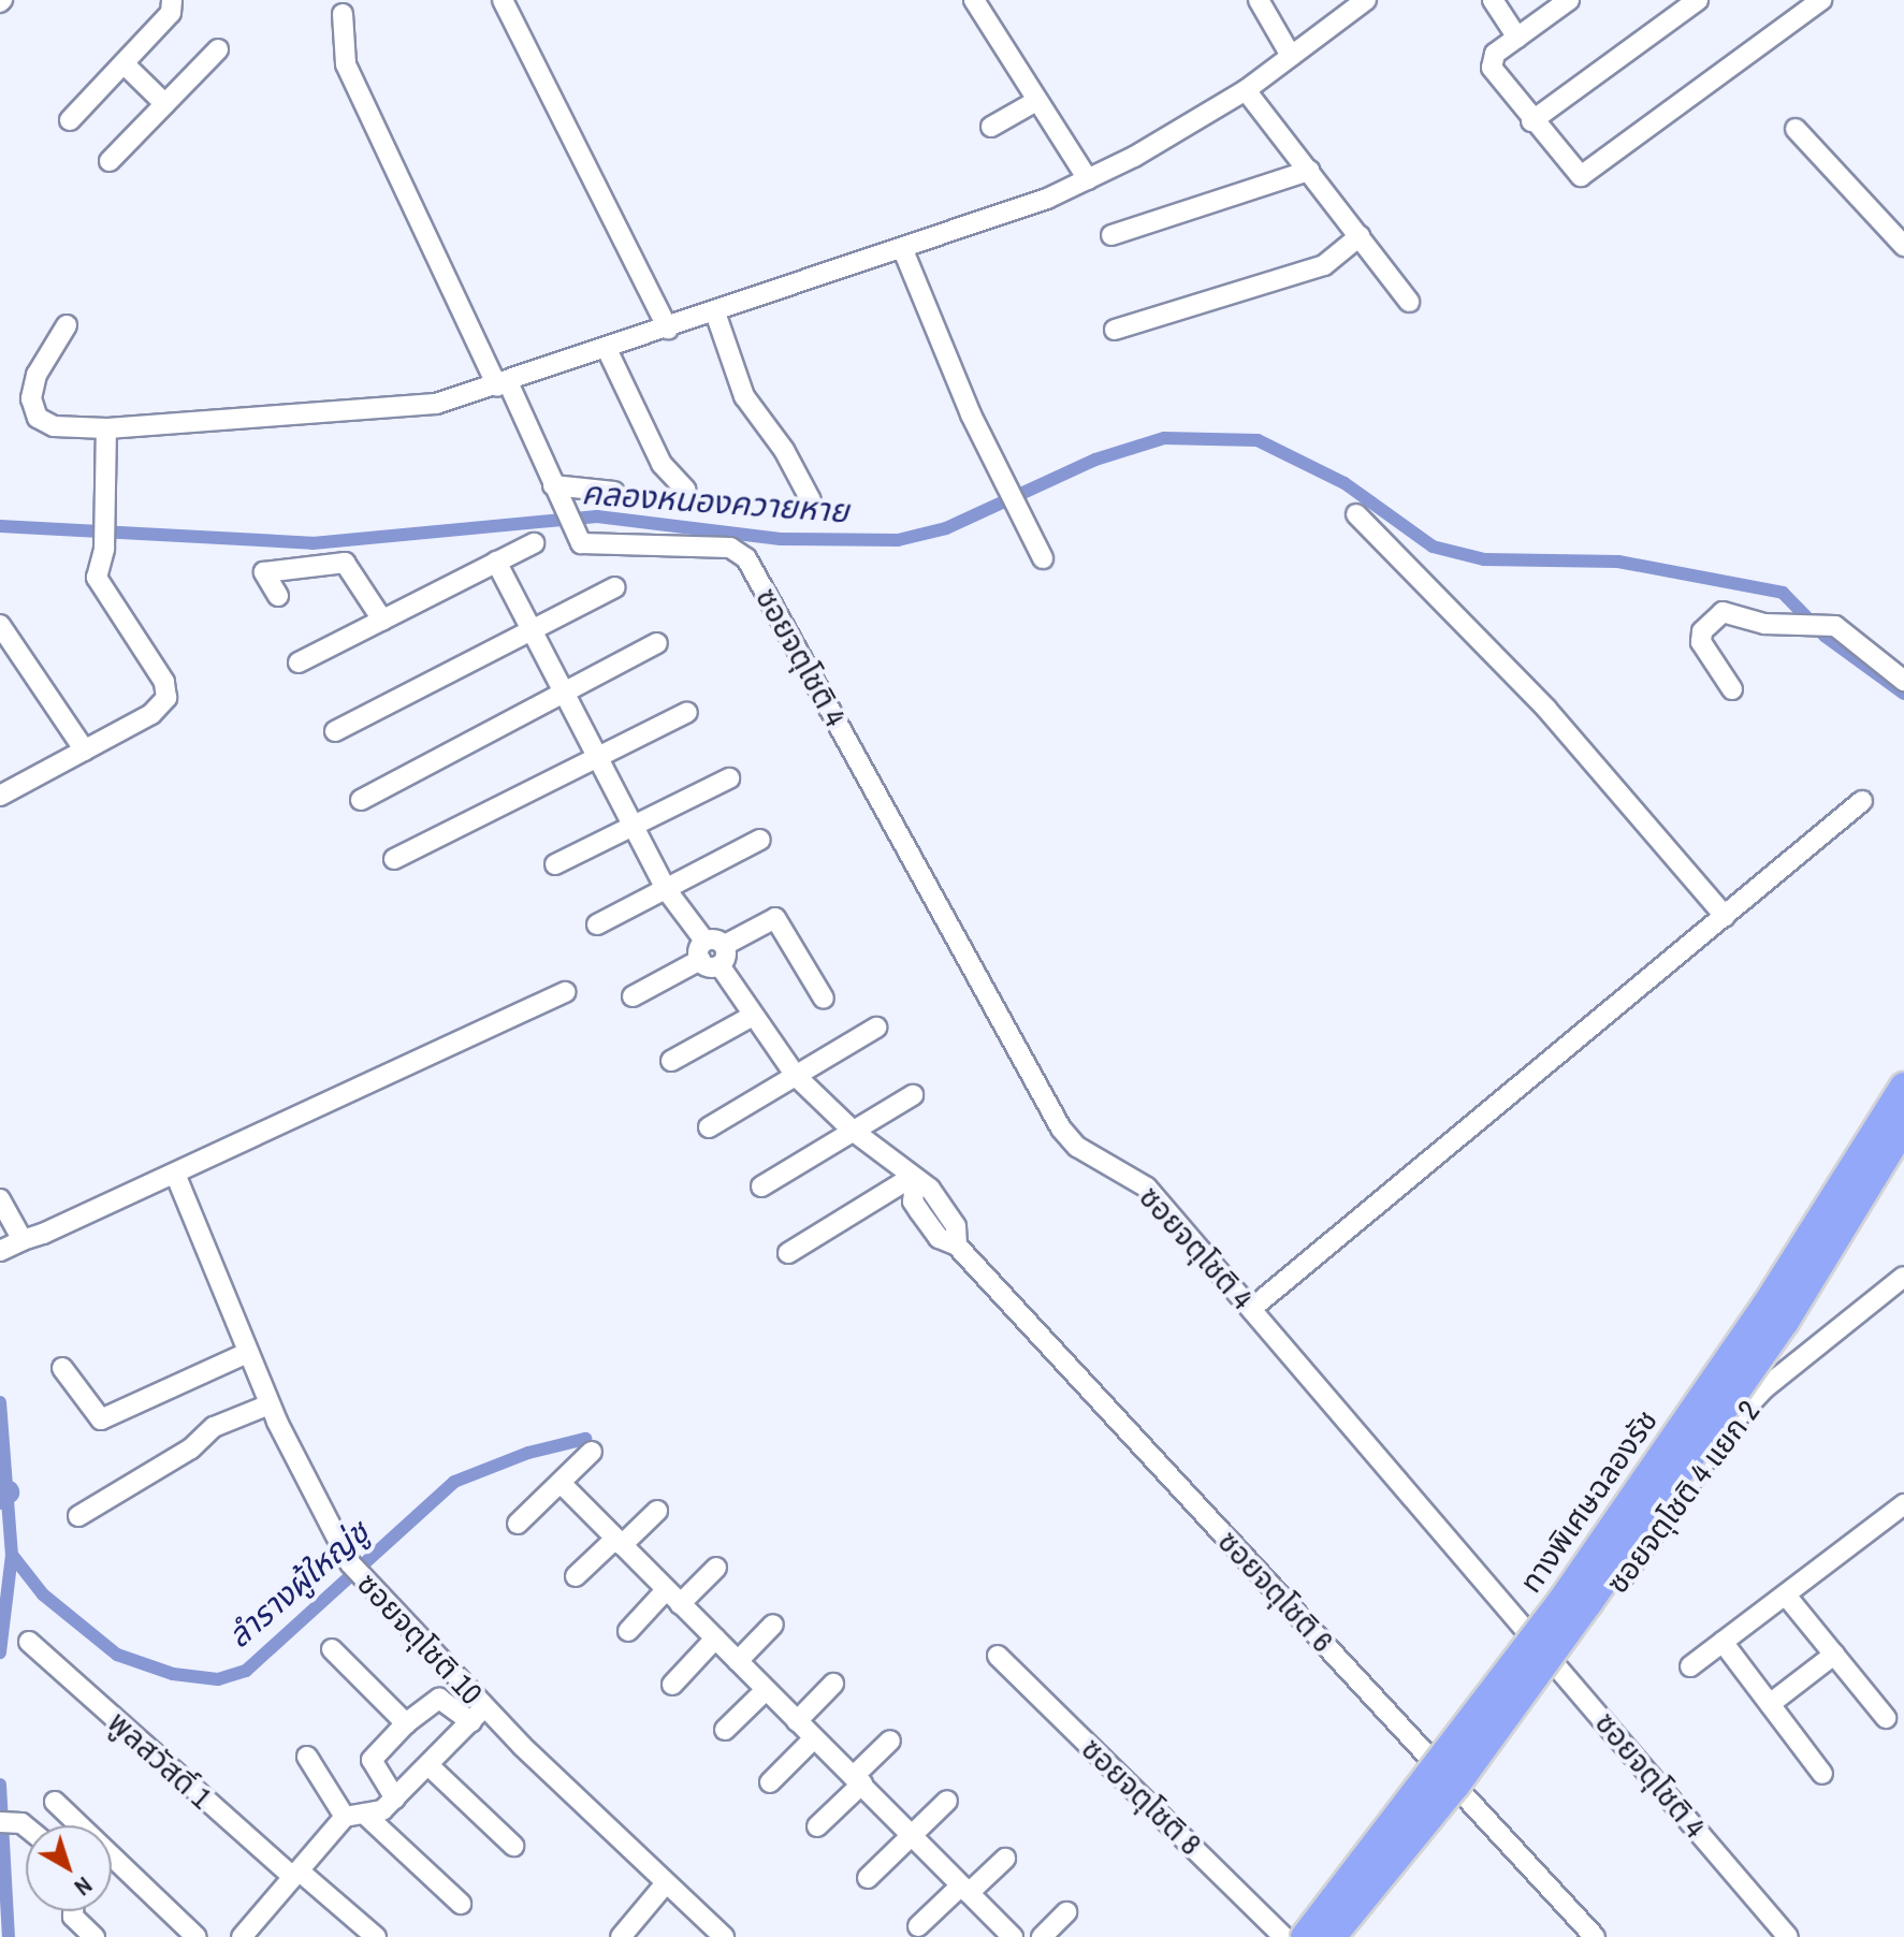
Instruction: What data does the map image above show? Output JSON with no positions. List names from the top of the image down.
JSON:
{
  "streets": {
    "highway": ["ทางพิเศษฉลองรัช"],
    "street": [
      "ซอยจตุโชติ 4",
      "ซอยจตุโชติ 4 แยก 2",
      "ซอยจตุโชติ 6",
      "ซอยจตุโชติ 10",
      "พูลสวัสดิ์ 1",
      "ซอยจตุโชติ 8"
    ]
  },
  "crossings": [
    ["ซอยจตุโชติ 4", "ซอยจตุโชติ 4 แยก 2"]
  ],
  "water": ["คลองหนองควายหาย", "ลำรางผู้ใหญ่ชู"],
  "north": "bottom right"
}
